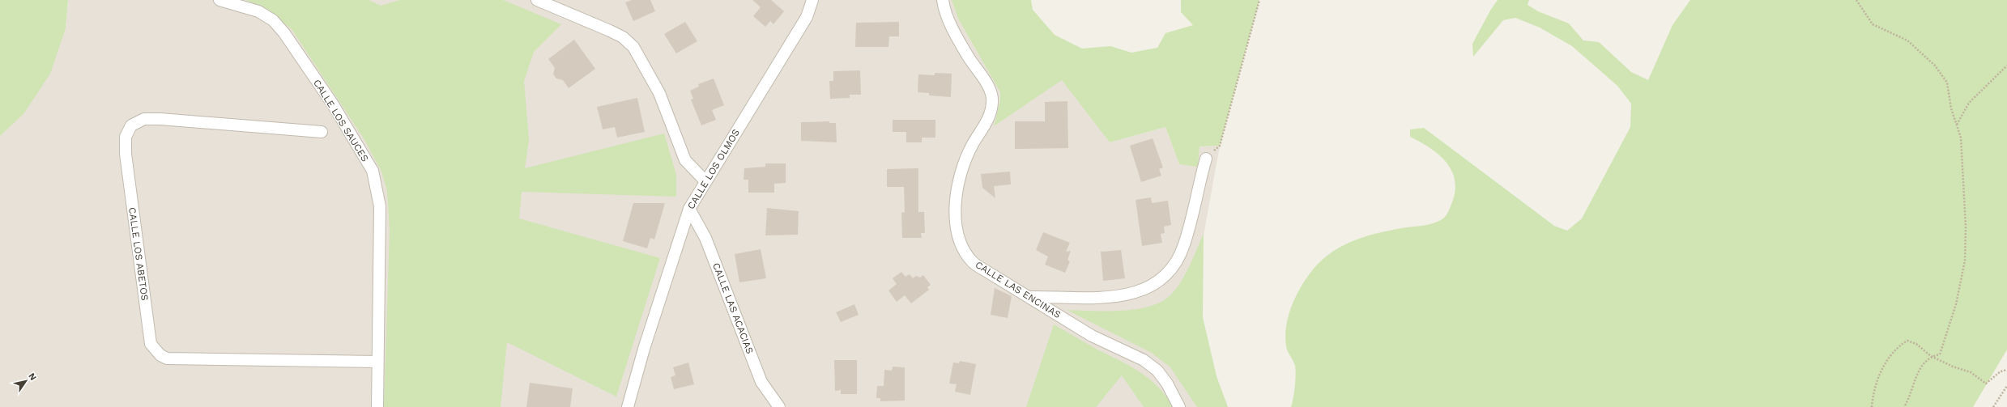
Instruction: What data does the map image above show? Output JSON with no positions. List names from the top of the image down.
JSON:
{
  "streets": {
    "street": [
      "CALLE LOS SAUCES",
      "CALLE LOS OLMOS",
      "CALLE LOS ABETOS",
      "CALLE LAS ENCINAS",
      "CALLE LAS ACACIAS"
    ]
  },
  "crossings": [
    ["CALLE LOS SAUCES", "CALLE LOS ABETOS"],
    ["CALLE LOS OLMOS", "CALLE LAS ACACIAS"]
  ],
  "north": "top right"
}
